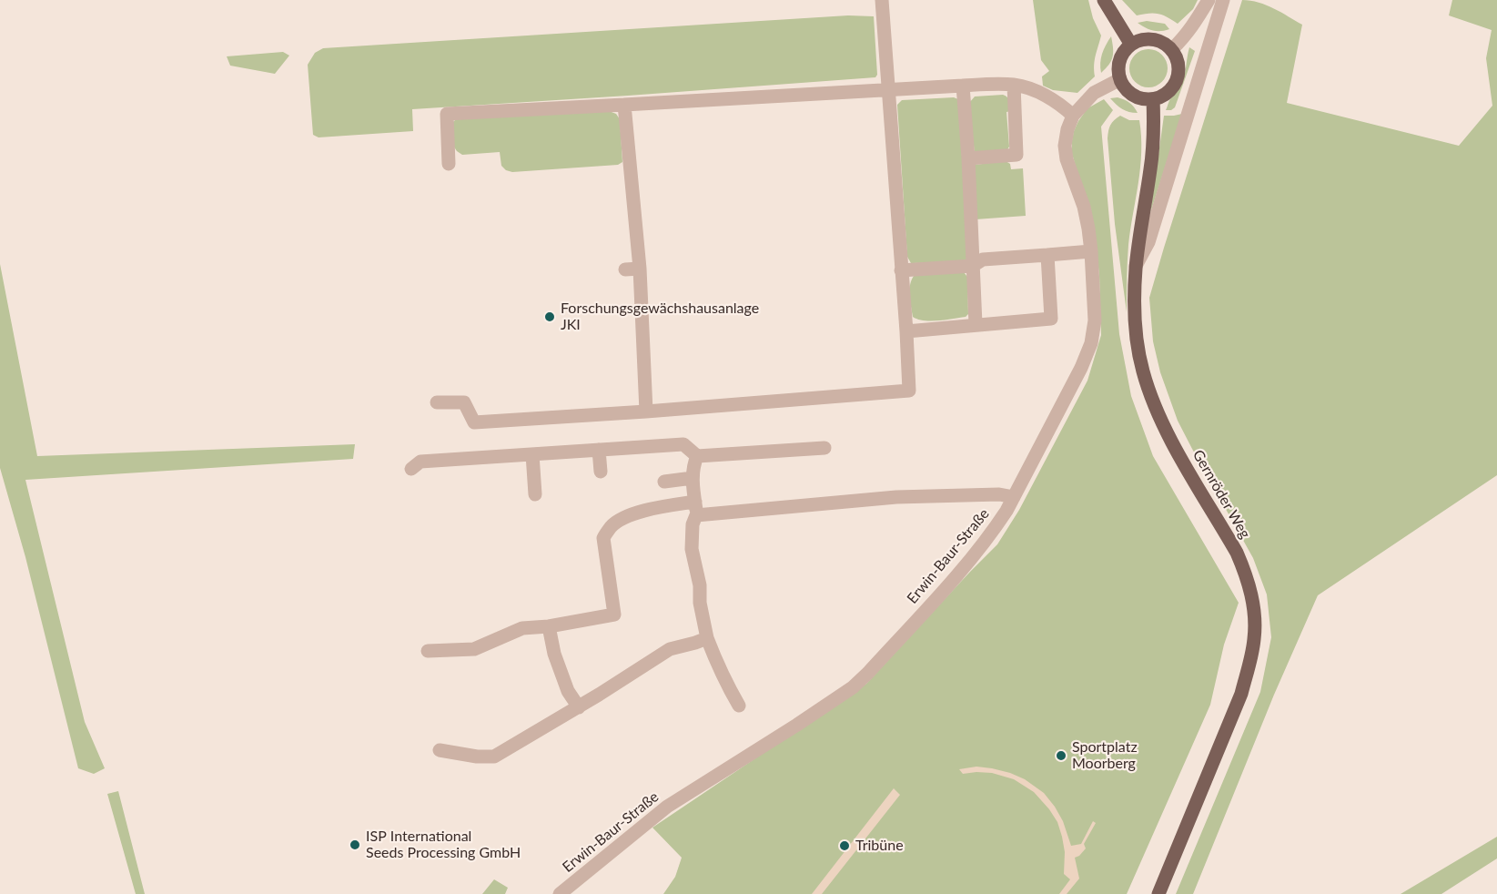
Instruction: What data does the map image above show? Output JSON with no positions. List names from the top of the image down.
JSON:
{
  "streets": {
    "main road": ["Gernröder Weg"],
    "street": ["Erwin-Baur-Straße"]
  },
  "crossings": [
    ["Gernröder Weg", "Erwin-Baur-Straße"]
  ],
  "places": [
    "Forschungsgewächshausanlage JKI",
    "Sportplatz Moorberg",
    "ISP International Seeds Processing GmbH",
    "Tribüne"
  ]
}
